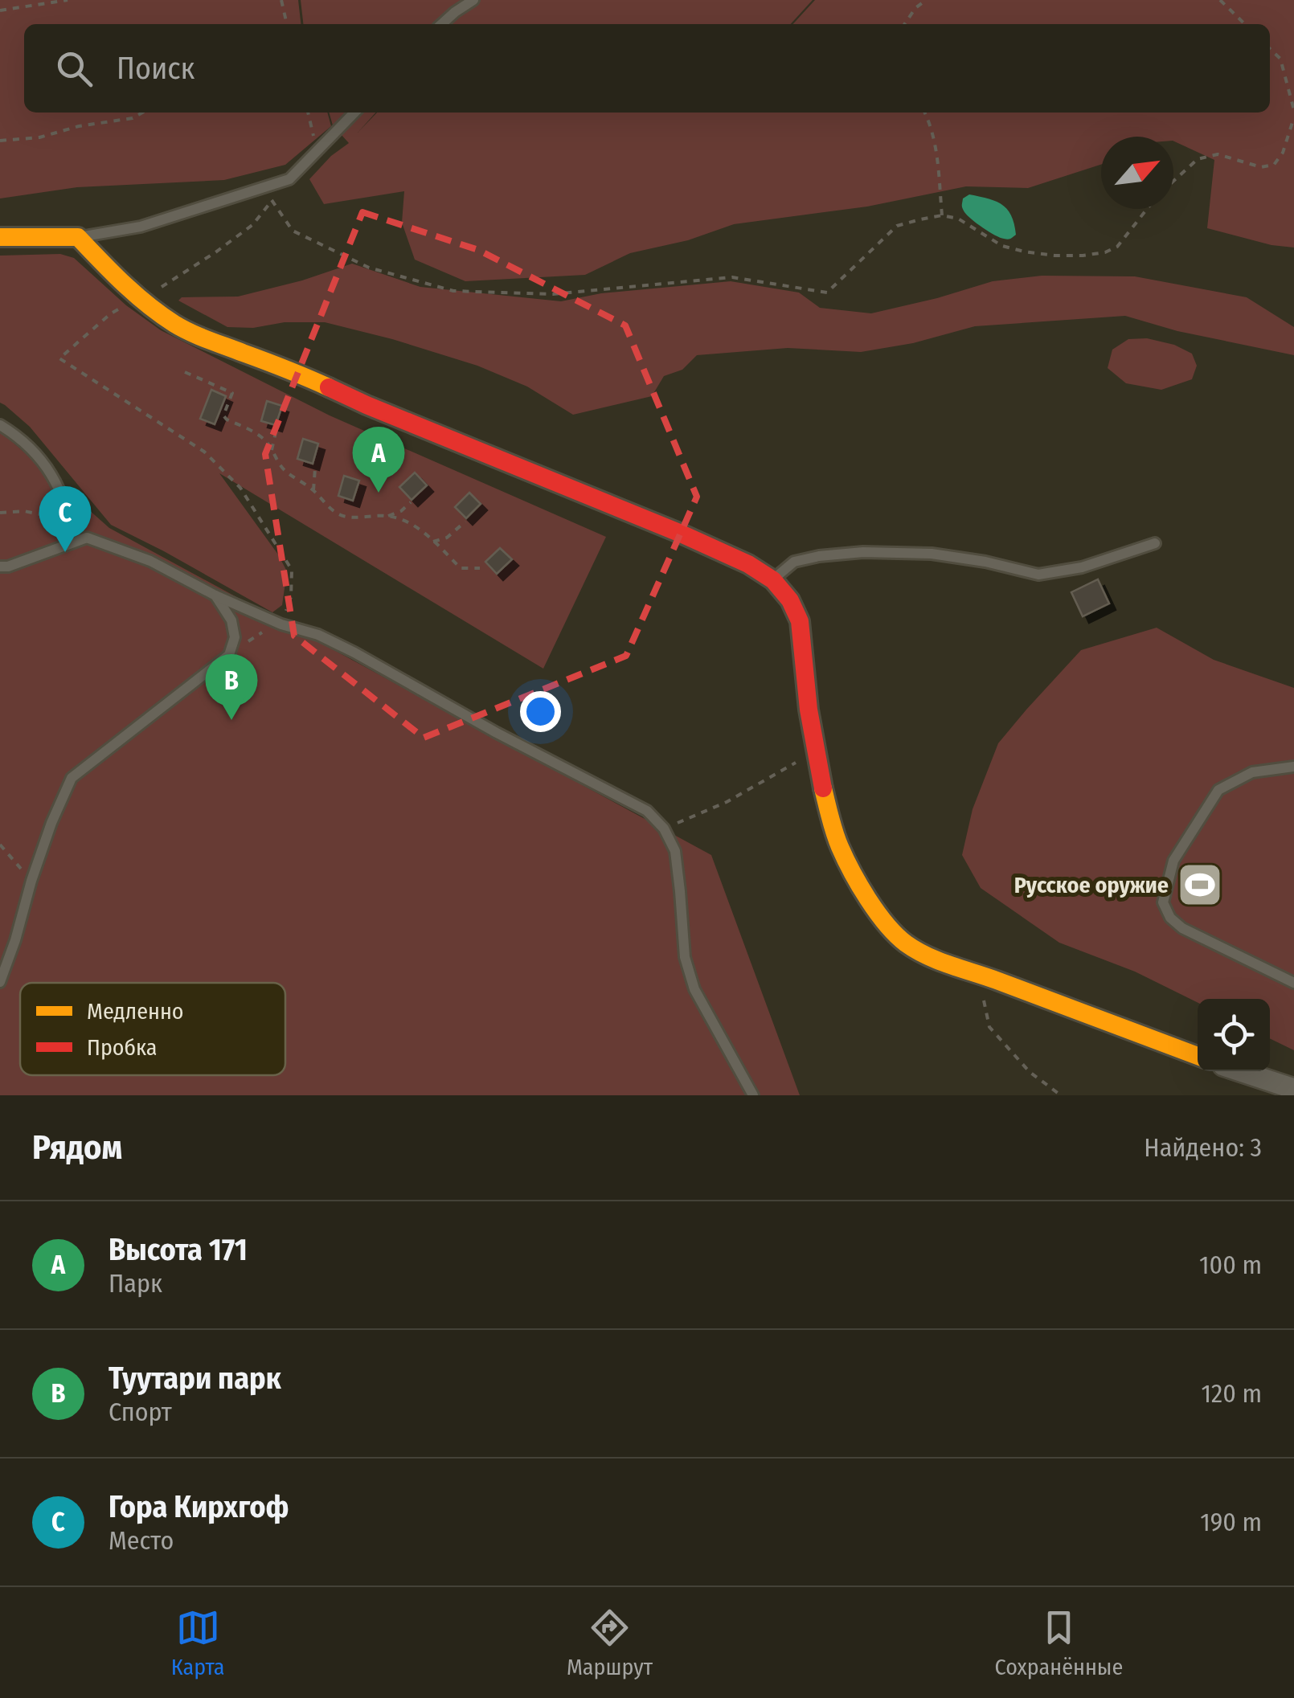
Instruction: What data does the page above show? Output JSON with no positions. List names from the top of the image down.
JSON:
{
  "places": {
    "sports": ["Русское оружие"]
  },
  "legend": ["Медленно", "Пробка"],
  "north": "top right",
  "page": {
    "search": "Поиск",
    "pins": ["A", "C", "B"],
    "heading": ["Рядом", "Найдено: 3"],
    "list": [
      {
        "mark": "A",
        "name": "Высота 171",
        "note": "Парк",
        "value": "100 m"
      },
      {
        "mark": "B",
        "name": "Туутари парк",
        "note": "Спорт",
        "value": "120 m"
      },
      {
        "mark": "C",
        "name": "Гора Кирхгоф",
        "note": "Место",
        "value": "190 m"
      }
    ],
    "nav": ["Карта", "Маршрут", "Сохранённые"]
  }
}
